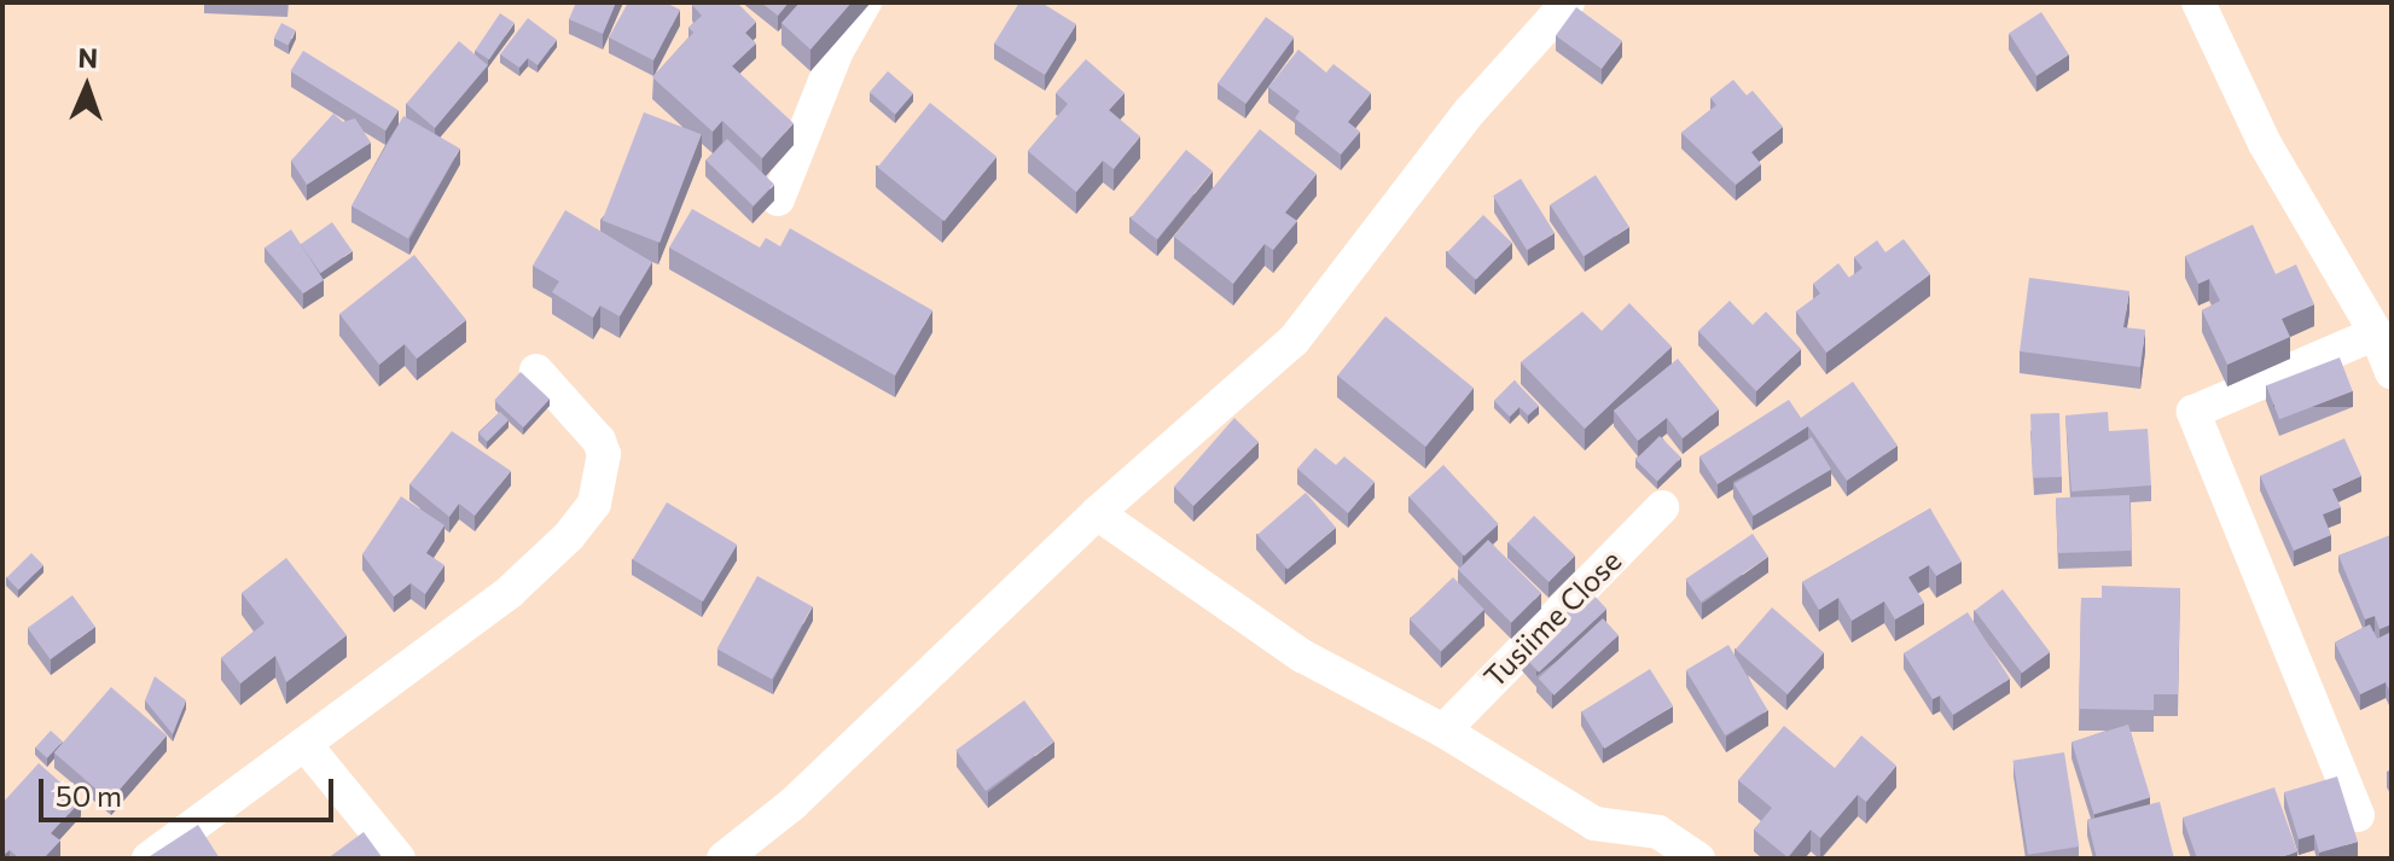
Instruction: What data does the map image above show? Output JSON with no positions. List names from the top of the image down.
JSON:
{
  "streets": {
    "street": ["Tusiime Close"]
  },
  "scale_bar": "50 m",
  "north": "top"
}
